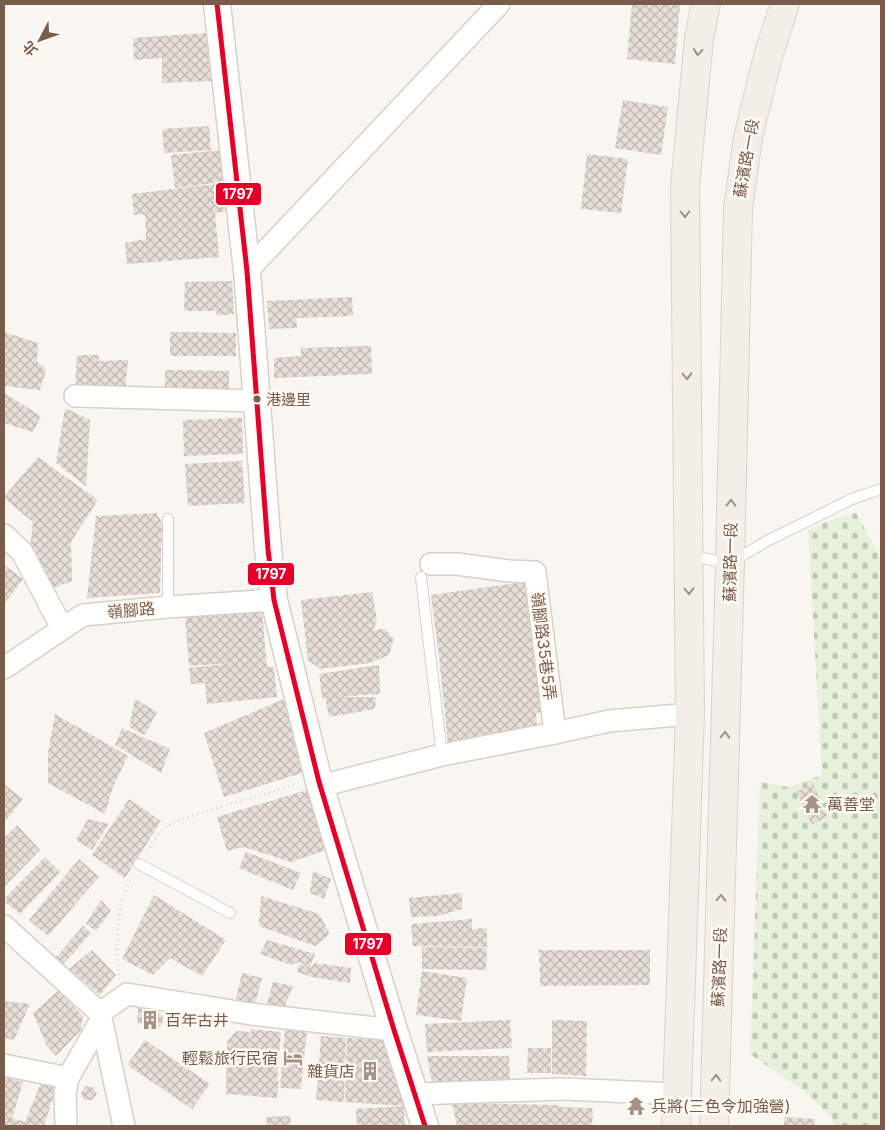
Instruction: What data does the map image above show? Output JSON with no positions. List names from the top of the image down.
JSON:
{
  "streets": {
    "main road": ["蘇濱路一段"],
    "street": ["嶺腳路", "嶺腳路35巷5弄"]
  },
  "places": {
    "other": ["港邊里"],
    "temple": ["萬善堂", "兵將(三色令加強營)"],
    "building": ["百年古井", "雜貨店"],
    "hotel": ["輕鬆旅行民宿"]
  },
  "lines": ["transit line 1797"],
  "north": "bottom left"
}
